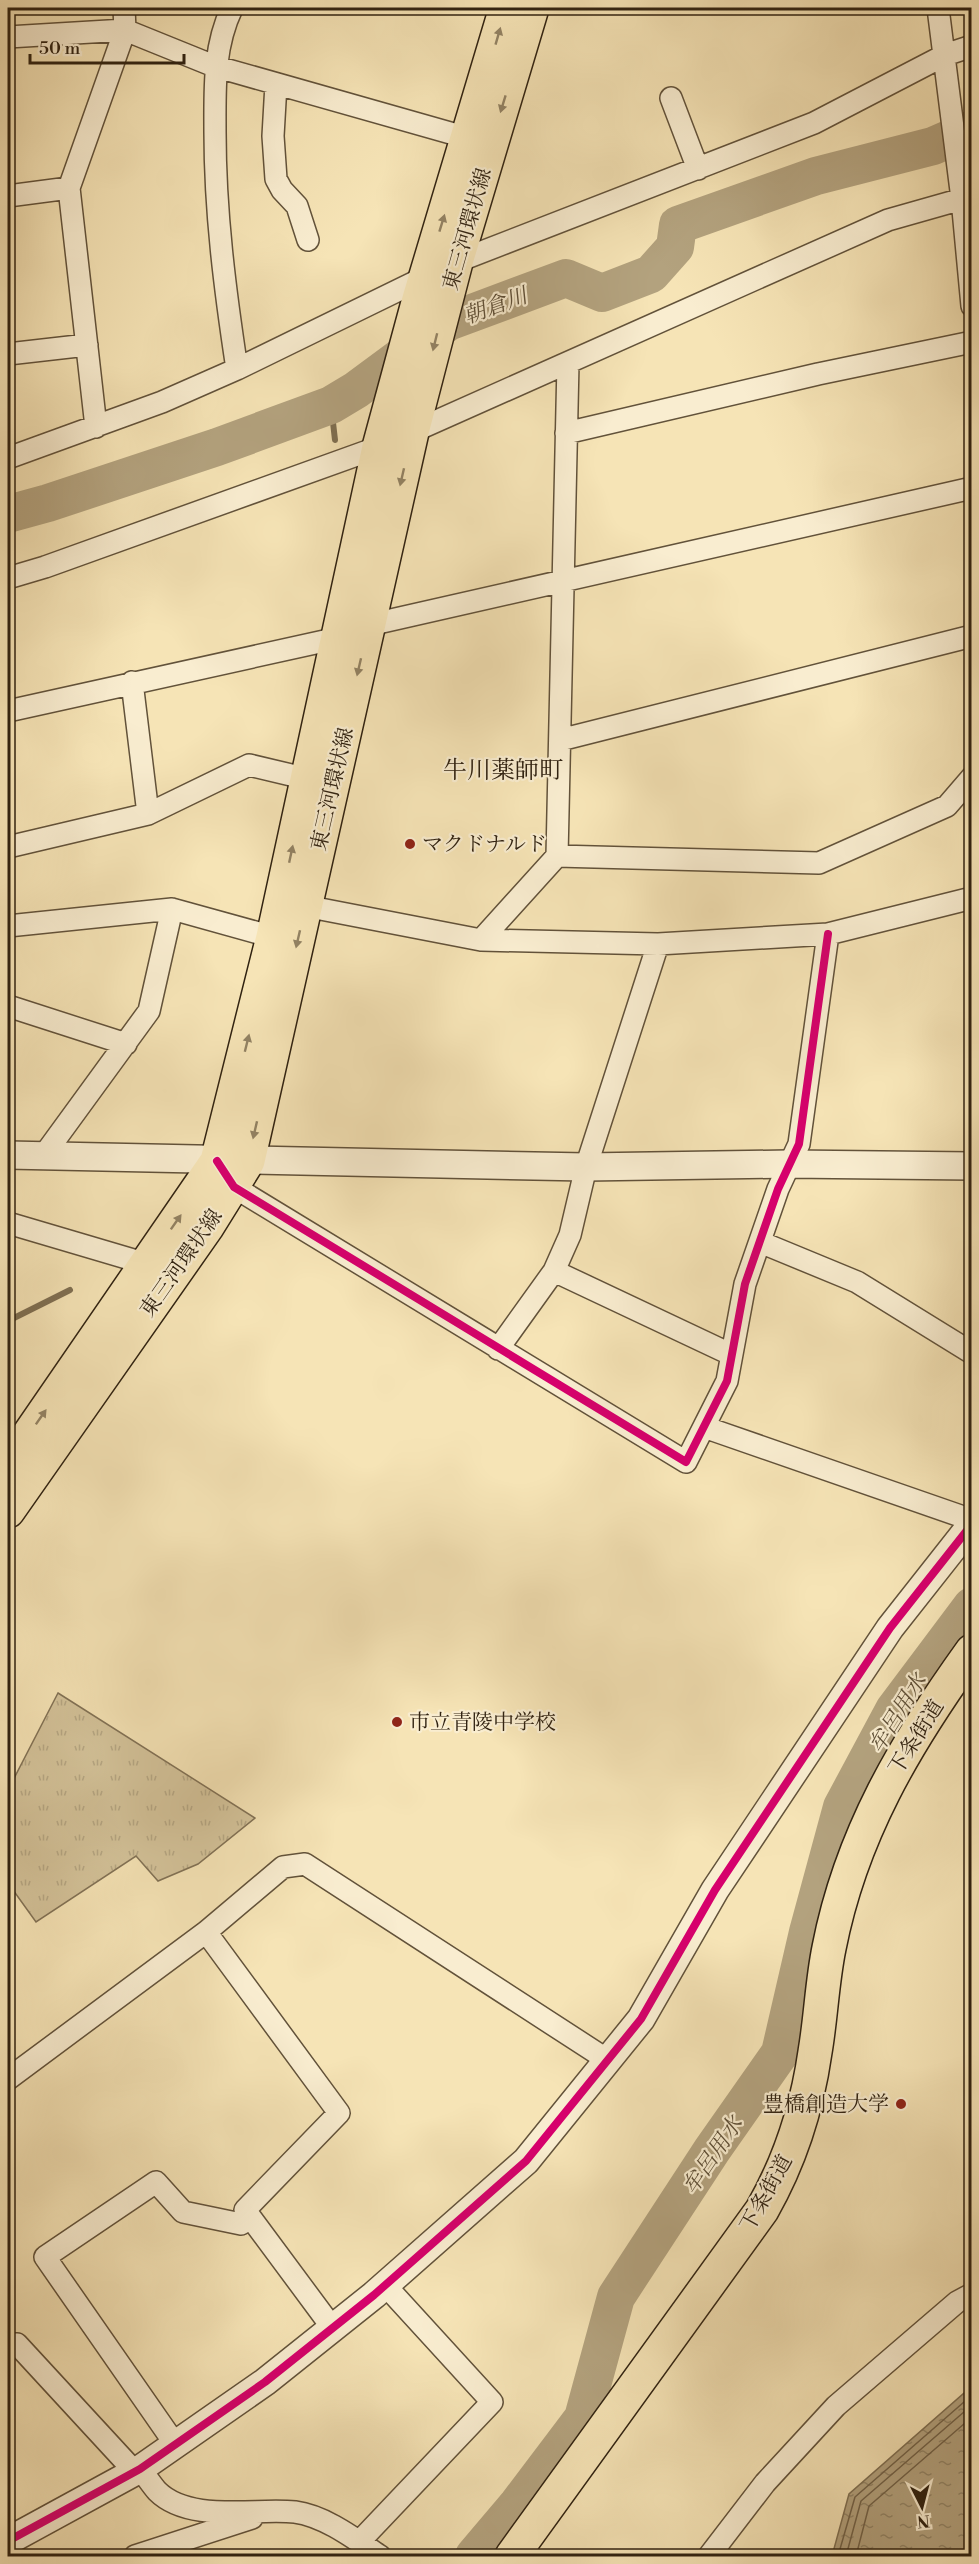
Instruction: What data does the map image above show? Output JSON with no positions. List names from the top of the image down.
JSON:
{
  "streets": {
    "main road": ["東三河環状線", "下条街道"]
  },
  "districts": ["牛川薬師町"],
  "water": ["朝倉川", "牟呂用水"],
  "places": ["マクドナルド", "市立青陵中学校", "豊橋創造大学"],
  "scale_bar": "50 m",
  "north": "bottom"
}
